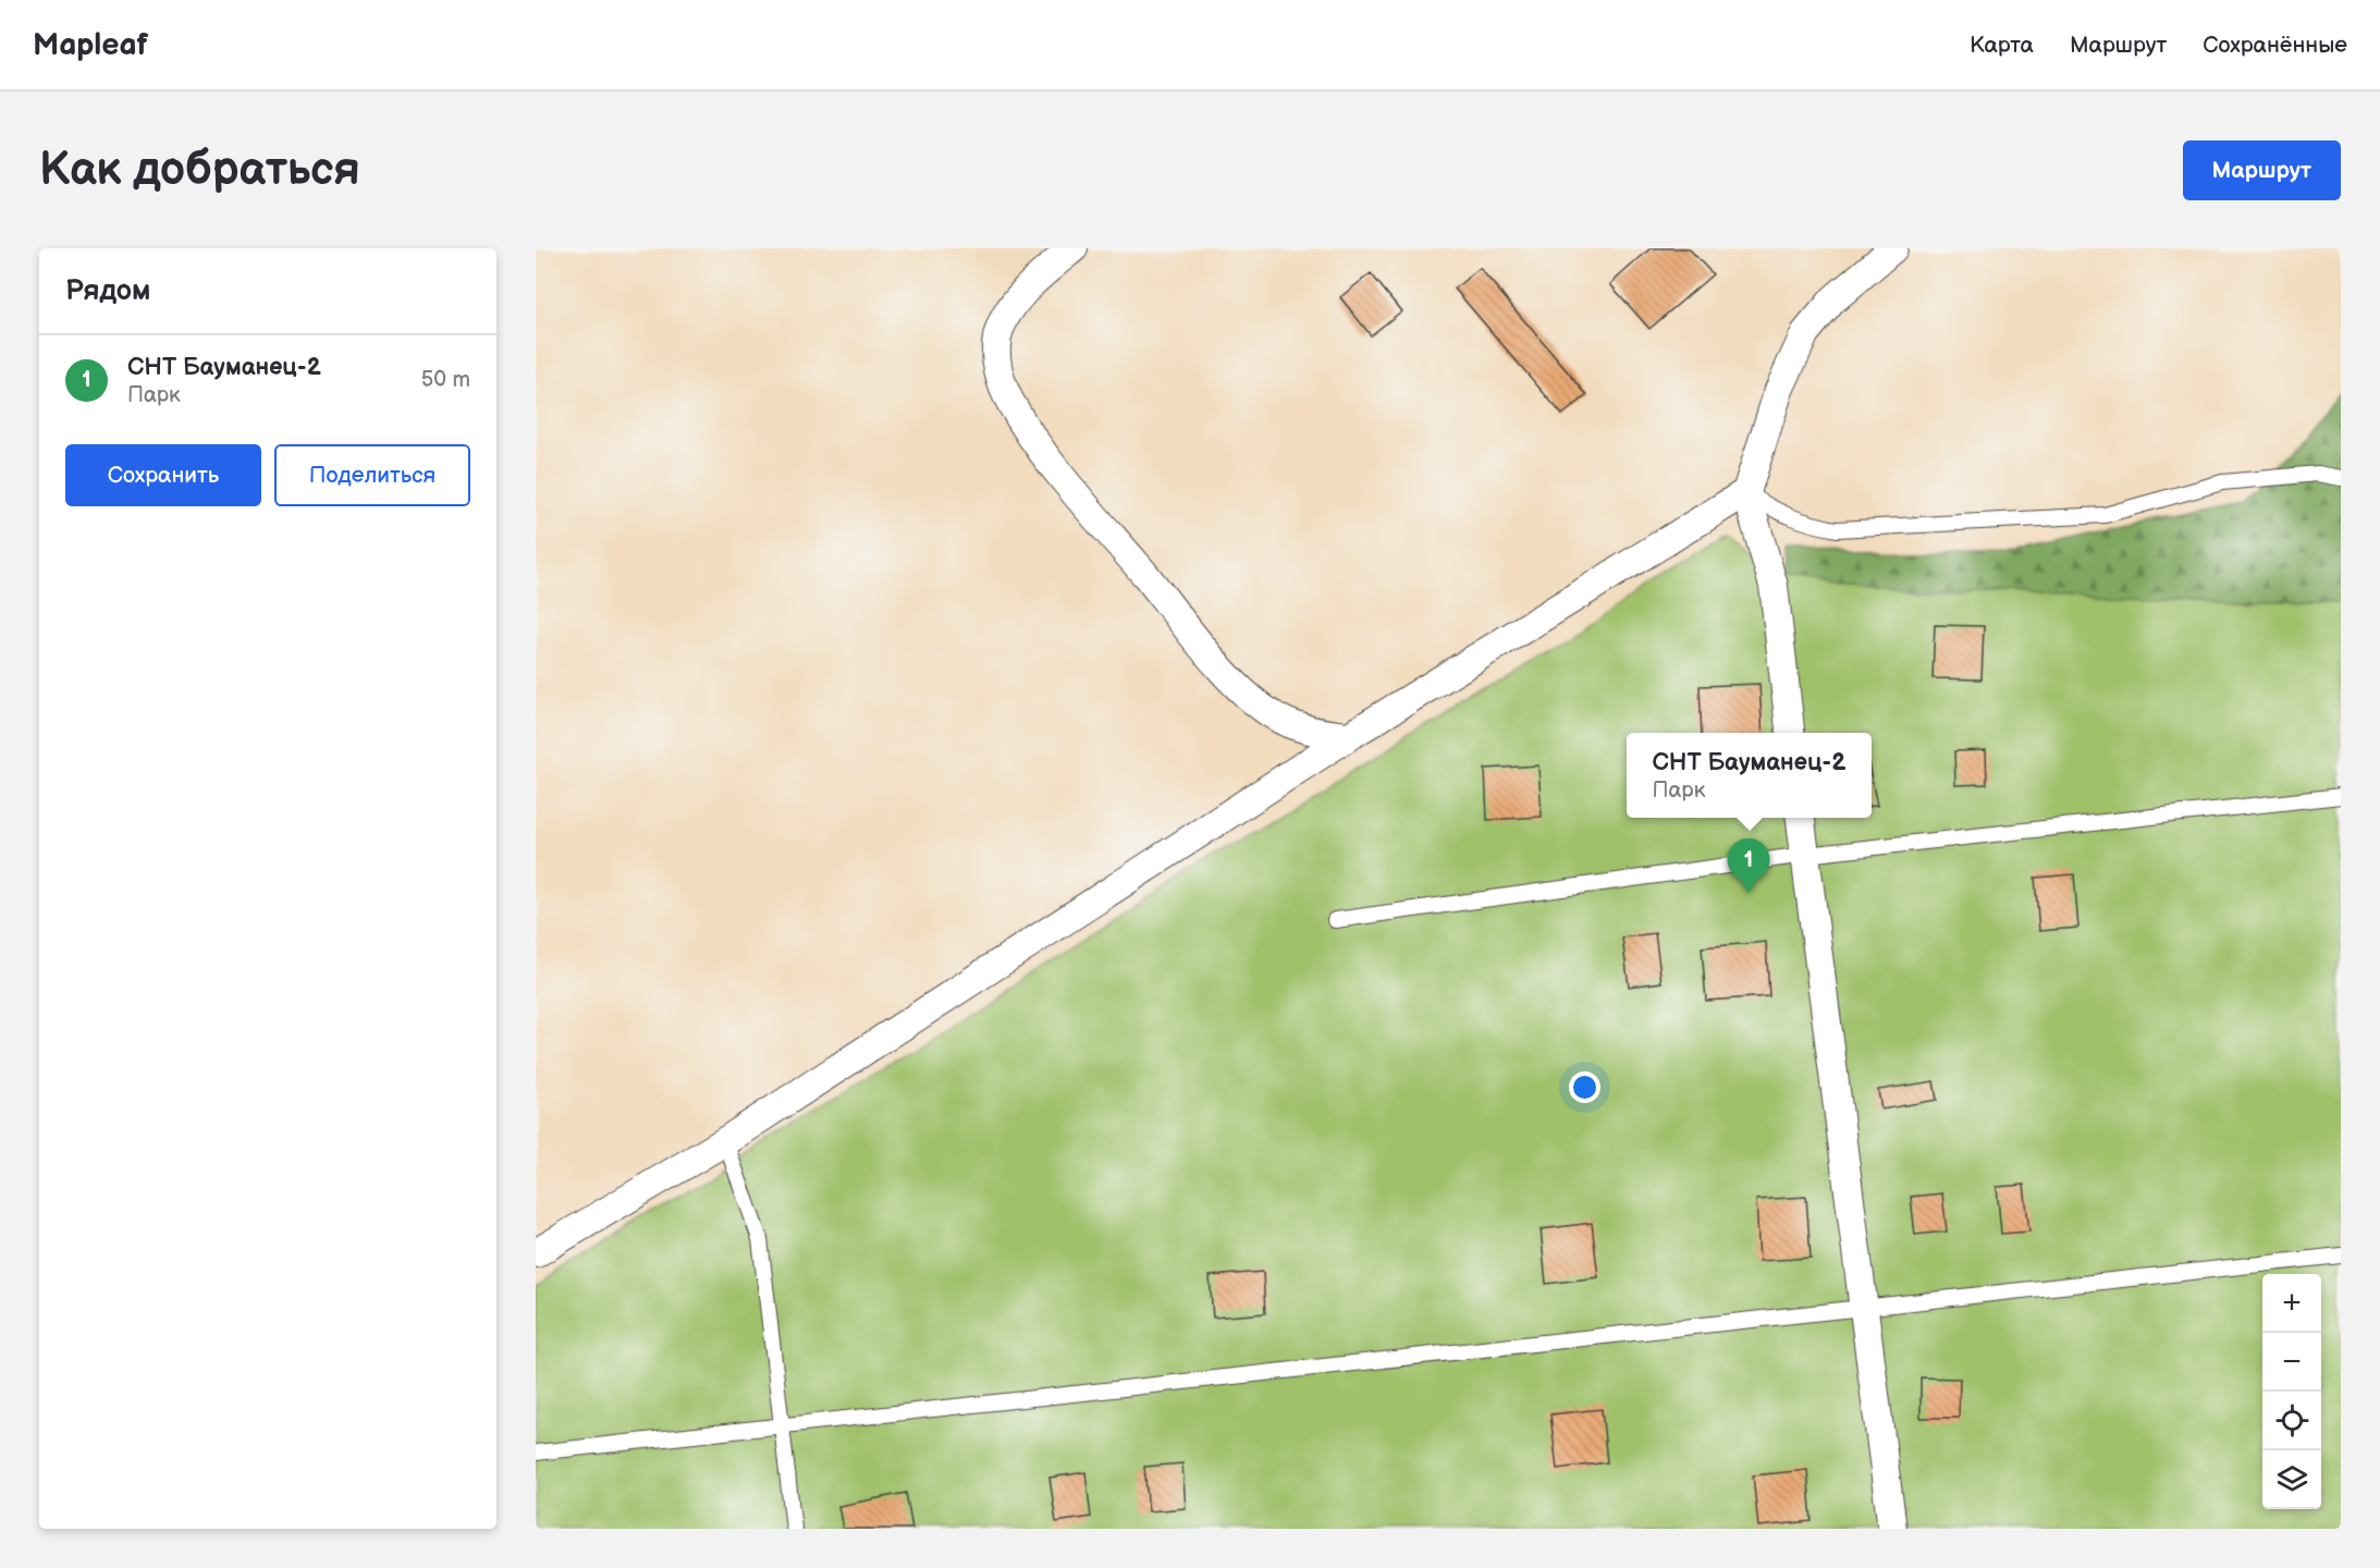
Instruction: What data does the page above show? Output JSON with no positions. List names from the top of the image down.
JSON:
{
  "page": {
    "header": "Mapleaf",
    "nav": ["Карта", "Маршрут", "Сохранённые"],
    "buttons": [
      "Маршрут",
      ["Сохранить", "Поделиться"]
    ],
    "title": "Как добраться",
    "heading": "Рядом",
    "list": [
      {
        "mark": "1",
        "name": "СНТ Бауманец-2",
        "note": "Парк",
        "value": "50 m"
      }
    ],
    "popup": ["СНТ Бауманец-2", "Парк"],
    "pins": "1",
    "map_buttons": ["+", "−"]
  }
}
